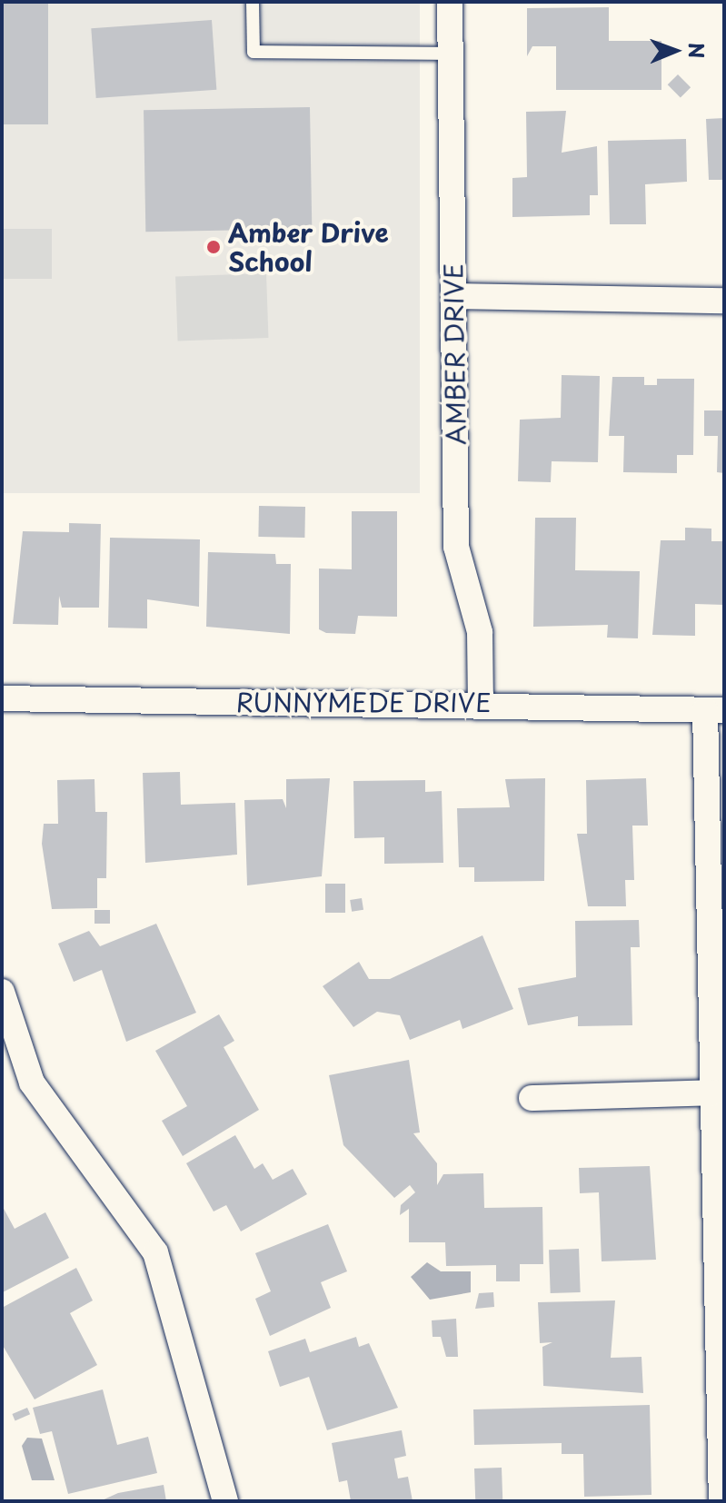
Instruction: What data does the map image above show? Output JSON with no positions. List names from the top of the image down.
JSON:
{
  "streets": {
    "street": ["AMBER DRIVE", "RUNNYMEDE DRIVE"]
  },
  "crossings": [
    ["AMBER DRIVE", "RUNNYMEDE DRIVE"]
  ],
  "places": ["Amber Drive School"],
  "north": "right"
}
